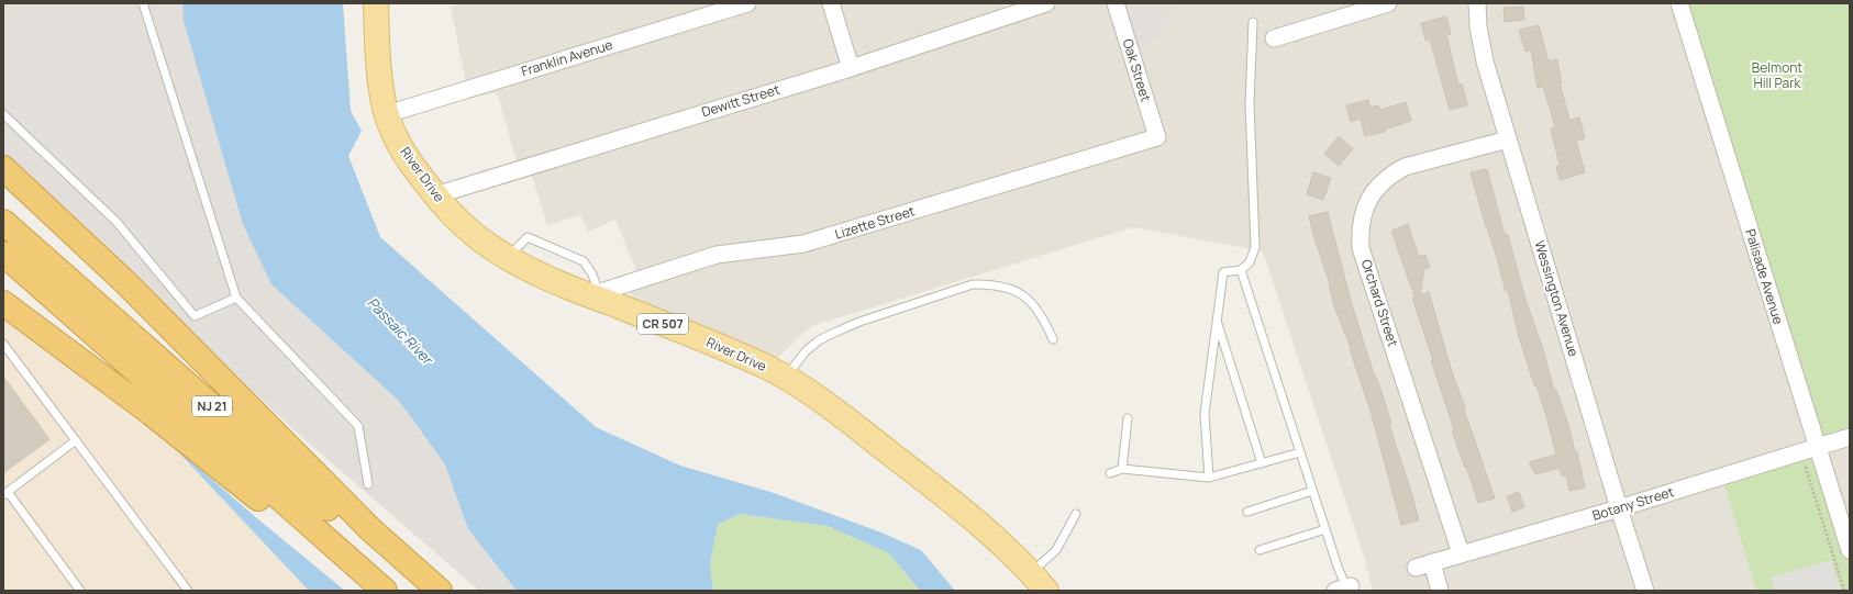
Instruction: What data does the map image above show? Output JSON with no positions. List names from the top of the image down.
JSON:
{
  "streets": {
    "highway": ["NJ 21"],
    "main road": ["River Drive", "CR 507"],
    "street": [
      "Franklin Avenue",
      "Oak Street",
      "Dewitt Street",
      "Lizette Street",
      "Palisade Avenue",
      "Wessington Avenue",
      "Orchard Street",
      "Botany Street"
    ]
  },
  "crossings": [
    ["Franklin Avenue", "River Drive"],
    ["Oak Street", "Lizette Street"],
    ["Dewitt Street", "River Drive"],
    ["River Drive", "Lizette Street"],
    ["Palisade Avenue", "Botany Street"],
    ["Wessington Avenue", "Orchard Street"],
    ["Wessington Avenue", "Botany Street"],
    ["Orchard Street", "Botany Street"]
  ],
  "water": ["Passaic River"],
  "parks": ["Belmont Hill Park"]
}
